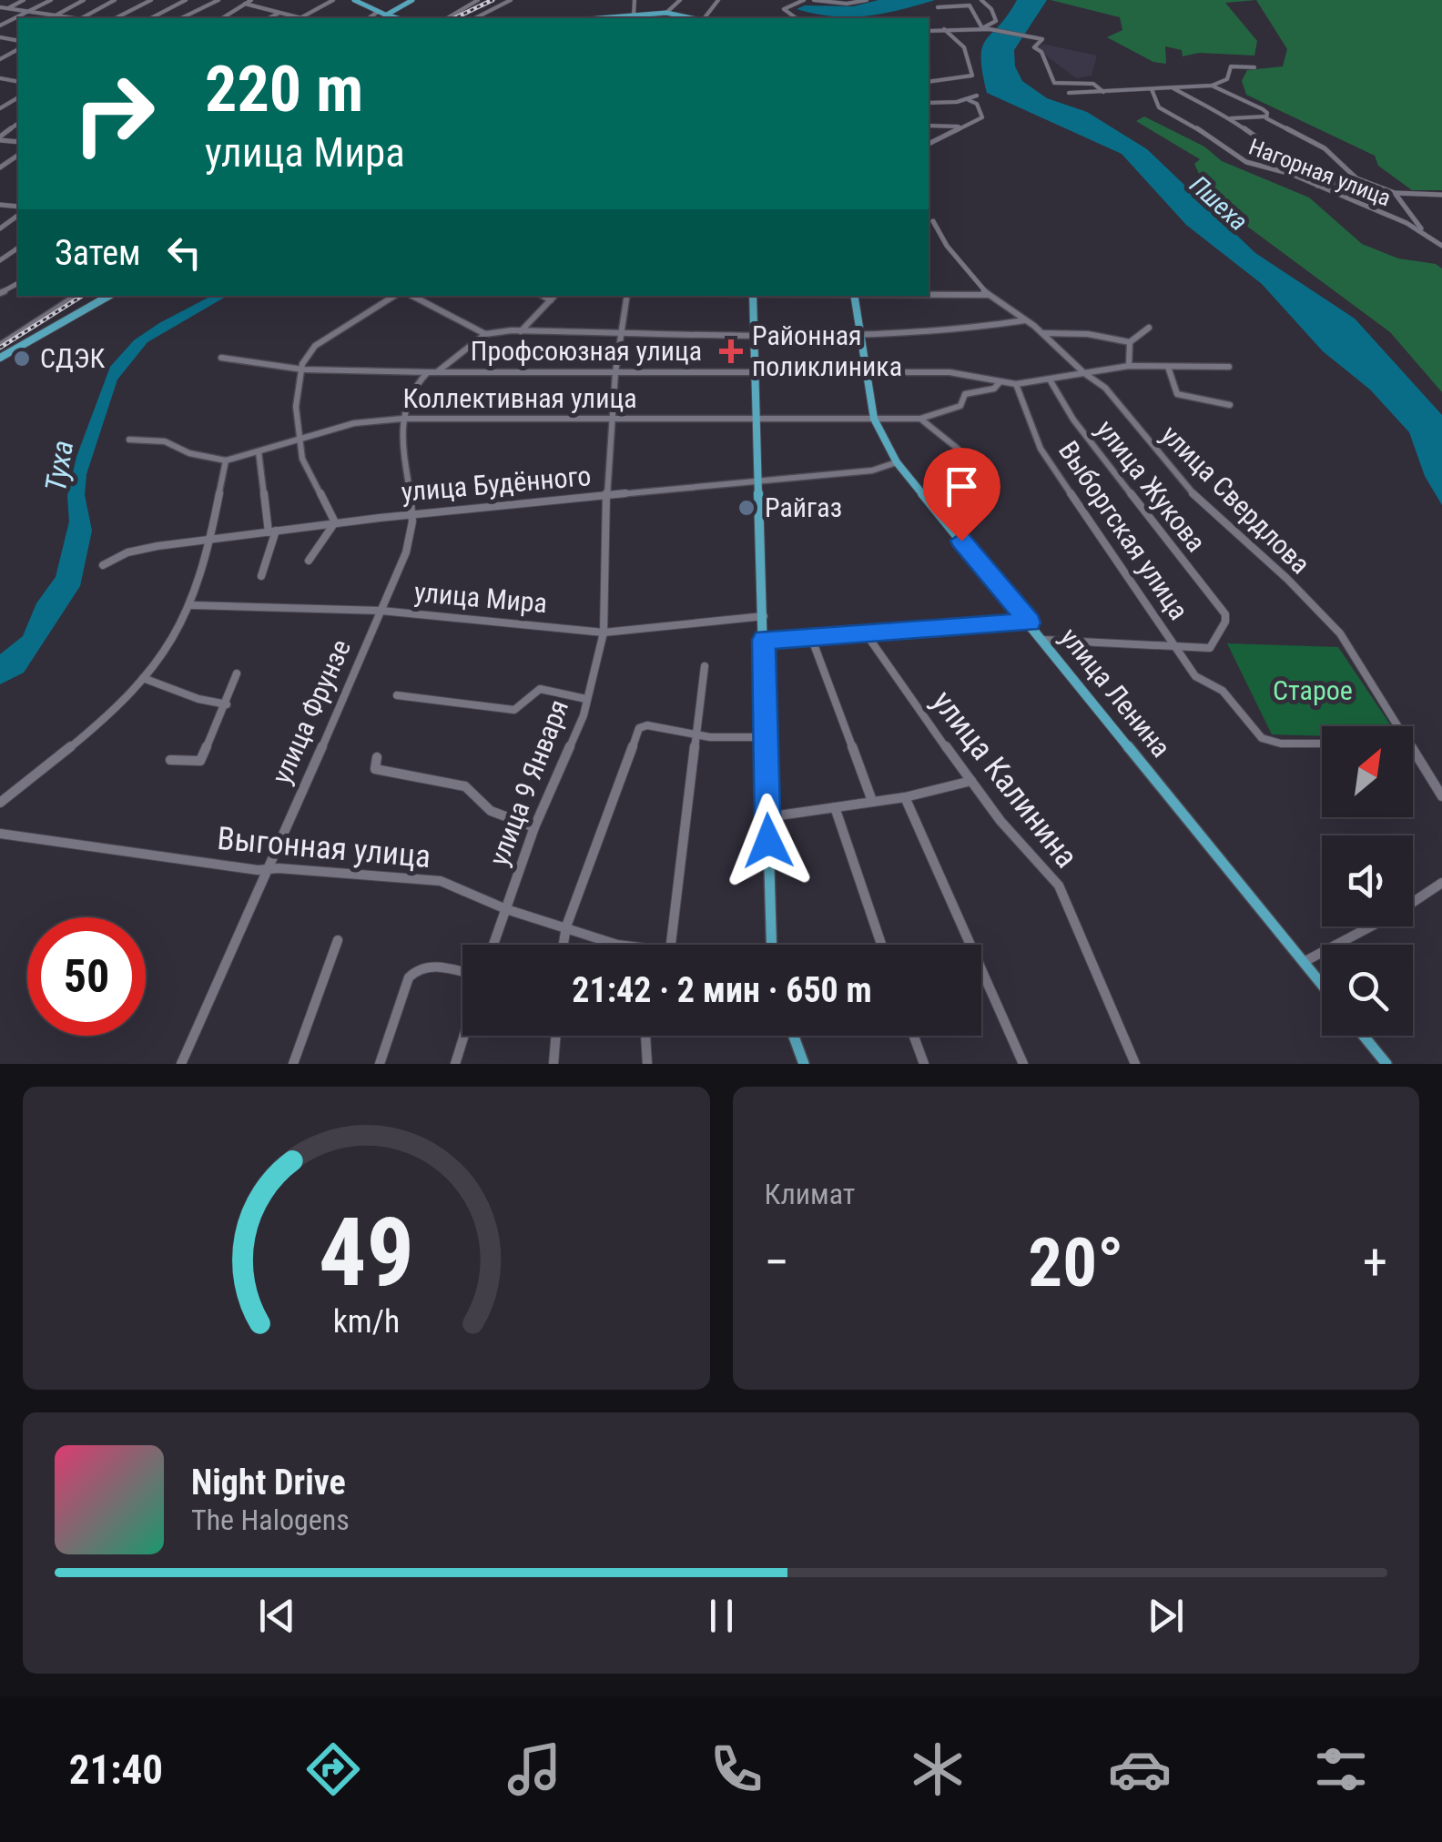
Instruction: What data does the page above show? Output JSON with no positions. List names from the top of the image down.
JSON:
{
  "streets": {
    "main road": ["улица Ленина"],
    "street": [
      "Нагорная улица",
      "Профсоюзная улица",
      "Коллективная улица",
      "улица Будённого",
      "улица Жукова",
      "улица Свердлова",
      "Выборгская улица",
      "улица Мира",
      "улица Фрунзе",
      "улица Калинина",
      "улица 9 Января",
      "Выгонная улица"
    ]
  },
  "crossings": [
    ["Профсоюзная улица", "Коллективная улица"],
    ["Профсоюзная улица", "улица Жукова"],
    ["Профсоюзная улица", "улица Свердлова"],
    ["Профсоюзная улица", "Выборгская улица"],
    ["Профсоюзная улица", "улица Ленина"],
    ["Профсоюзная улица", "улица Фрунзе"],
    ["Профсоюзная улица", "улица 9 Января"],
    ["Коллективная улица", "улица Ленина"],
    ["Коллективная улица", "улица Фрунзе"],
    ["Коллективная улица", "улица 9 Января"],
    ["улица Будённого", "улица Ленина"],
    ["улица Будённого", "улица Фрунзе"],
    ["улица Будённого", "улица 9 Января"],
    ["улица Жукова", "Выборгская улица"],
    ["улица Мира", "улица Фрунзе"],
    ["улица Мира", "улица 9 Января"],
    ["улица Фрунзе", "Выгонная улица"],
    ["улица 9 Января", "Выгонная улица"]
  ],
  "water": ["Пшеха", "Туха"],
  "parks": ["Старое"],
  "places": {
    "health": ["Районная поликлиника"],
    "other": ["СДЭК", "Райгаз"]
  },
  "north": "top right",
  "page": {
    "turn": ["220 m", "улица Мира"],
    "then": "Затем",
    "limit": "50",
    "trip": "21:42 · 2 мин · 650 m",
    "tile": "Климат",
    "heat": ["−", "20°", "+"],
    "song": ["Night Drive", "The Halogens"],
    "tabs": "21:40",
    "gauge": ["49", "km/h"]
  }
}
